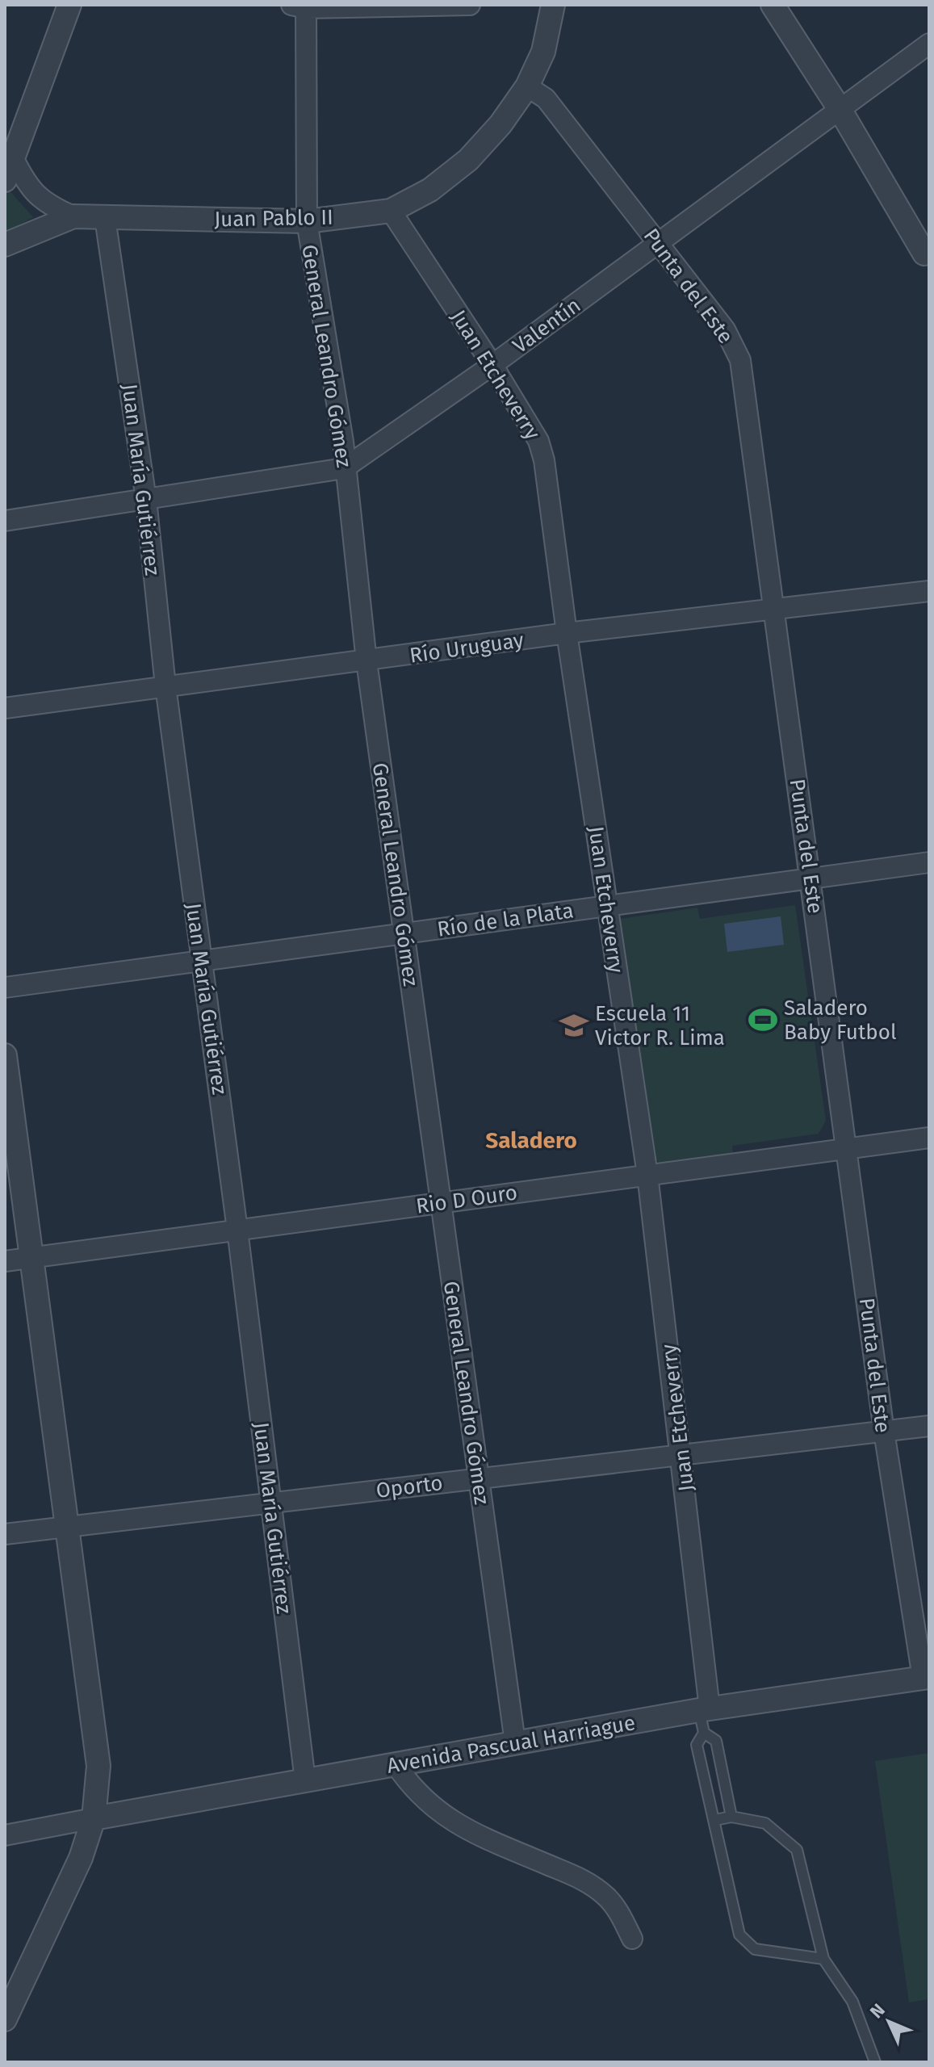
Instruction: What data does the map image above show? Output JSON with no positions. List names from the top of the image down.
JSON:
{
  "streets": {
    "street": [
      "Juan Pablo II",
      "Punta del Este",
      "Valentín",
      "General Leandro Gómez",
      "Juan Etcheverry",
      "Juan María Gutiérrez",
      "Río Uruguay",
      "Río de la Plata",
      "Rio D Ouro",
      "Oporto",
      "Avenida Pascual Harriague"
    ]
  },
  "crossings": [
    ["Juan Pablo II", "Punta del Este"],
    ["Juan Pablo II", "General Leandro Gómez"],
    ["Juan Pablo II", "Juan Etcheverry"],
    ["Juan Pablo II", "Juan María Gutiérrez"],
    ["Punta del Este", "Valentín"],
    ["Punta del Este", "Río Uruguay"],
    ["Punta del Este", "Río de la Plata"],
    ["Punta del Este", "Rio D Ouro"],
    ["Punta del Este", "Oporto"],
    ["Punta del Este", "Avenida Pascual Harriague"],
    ["Valentín", "General Leandro Gómez"],
    ["Valentín", "Juan Etcheverry"],
    ["Valentín", "Juan María Gutiérrez"],
    ["General Leandro Gómez", "Río Uruguay"],
    ["General Leandro Gómez", "Río de la Plata"],
    ["General Leandro Gómez", "Rio D Ouro"],
    ["General Leandro Gómez", "Oporto"],
    ["General Leandro Gómez", "Avenida Pascual Harriague"],
    ["Juan Etcheverry", "Río Uruguay"],
    ["Juan Etcheverry", "Río de la Plata"],
    ["Juan Etcheverry", "Rio D Ouro"],
    ["Juan Etcheverry", "Oporto"],
    ["Juan Etcheverry", "Avenida Pascual Harriague"],
    ["Juan María Gutiérrez", "Río Uruguay"],
    ["Juan María Gutiérrez", "Río de la Plata"],
    ["Juan María Gutiérrez", "Rio D Ouro"],
    ["Juan María Gutiérrez", "Oporto"],
    ["Juan María Gutiérrez", "Avenida Pascual Harriague"]
  ],
  "districts": ["Saladero"],
  "places": {
    "sports": ["Saladero Baby Futbol"],
    "school or university": ["Escuela 11 Victor R. Lima"]
  },
  "north": "top left"
}
